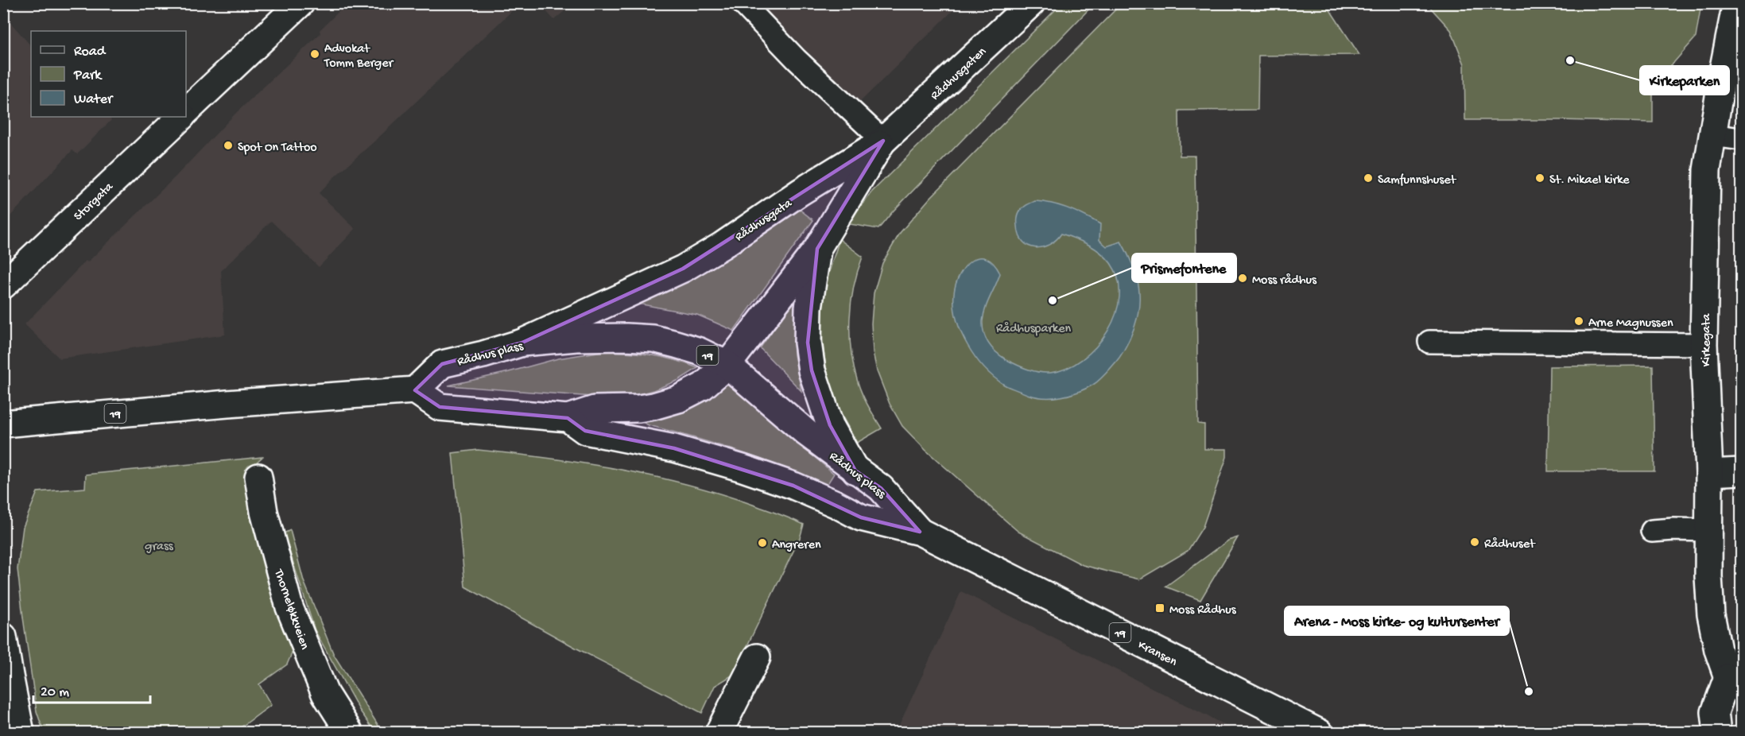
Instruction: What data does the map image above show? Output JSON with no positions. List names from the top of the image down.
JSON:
{
  "streets": {
    "main road": [
      "Rådhusgaten",
      "Storgata",
      "Rådhusgata",
      "Kirkegata",
      "Rådhus plass",
      "19",
      "Thorneløkkveien",
      "Kransen"
    ]
  },
  "crossings": [
    ["Rådhusgaten", "Rådhusgata"],
    ["Rådhusgata", "Rådhus plass"],
    ["Rådhus plass", "19"],
    ["Rådhus plass", "Kransen"],
    ["19", "Kransen"]
  ],
  "parks": ["Rådhusparken", "grass"],
  "places": {
    "other": [
      "Advokat Tomm Berger",
      "Kirkeparken",
      "Spot On Tattoo",
      "Samfunnshuset",
      "St. Mikael kirke",
      "Moss rådhus",
      "Prismefontene",
      "Arne Magnussen",
      "Rådhuset",
      "Angreren",
      "Arena - Moss kirke- og kultursenter"
    ],
    "transit": ["Moss Rådhus"]
  },
  "legend": ["Road", "Park", "Water"],
  "scale_bar": "20 m"
}
